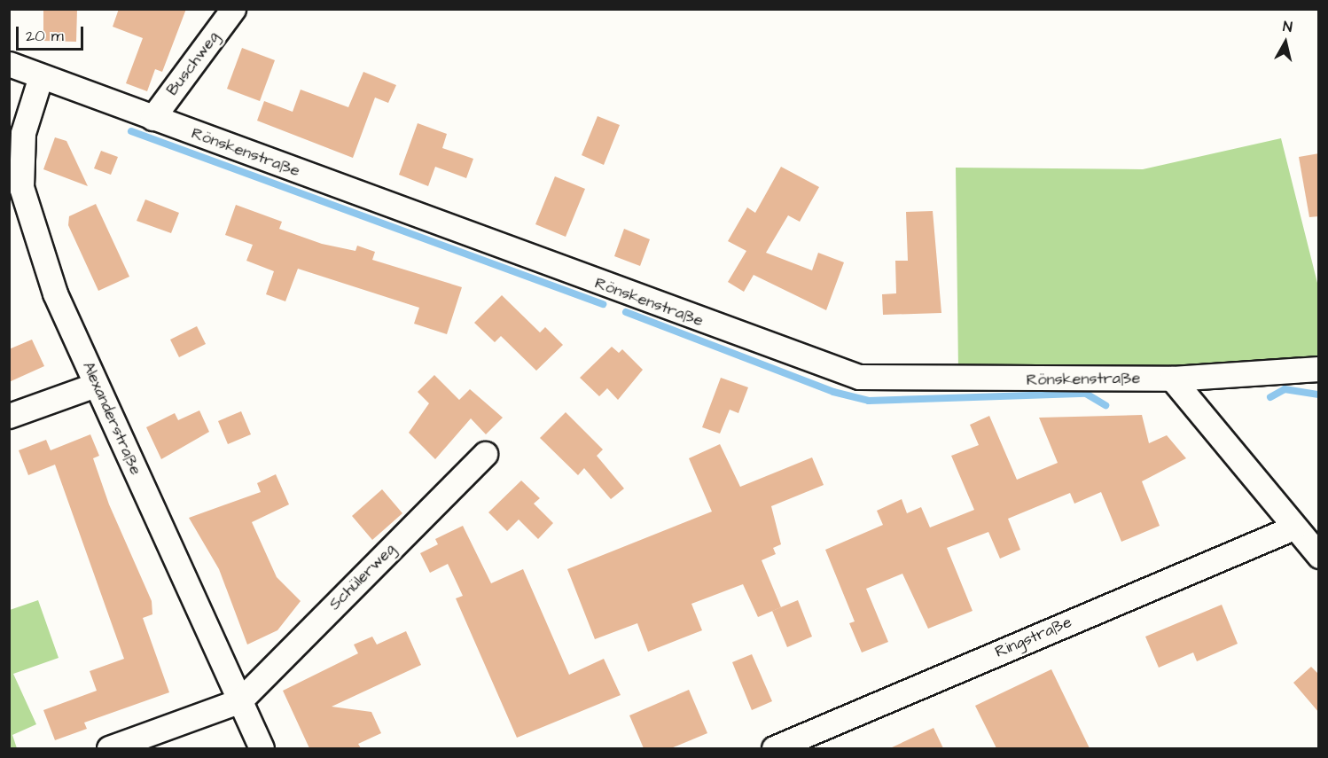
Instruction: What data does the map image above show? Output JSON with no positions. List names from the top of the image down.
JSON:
{
  "streets": {
    "street": [
      "Buschweg",
      "Rönskenstraße",
      "Alexanderstraße",
      "Schülerweg",
      "Ringstraße"
    ]
  },
  "crossings": [
    ["Buschweg", "Rönskenstraße"],
    ["Rönskenstraße", "Alexanderstraße"],
    ["Alexanderstraße", "Schülerweg"]
  ],
  "scale_bar": "20 m",
  "north": "top"
}
